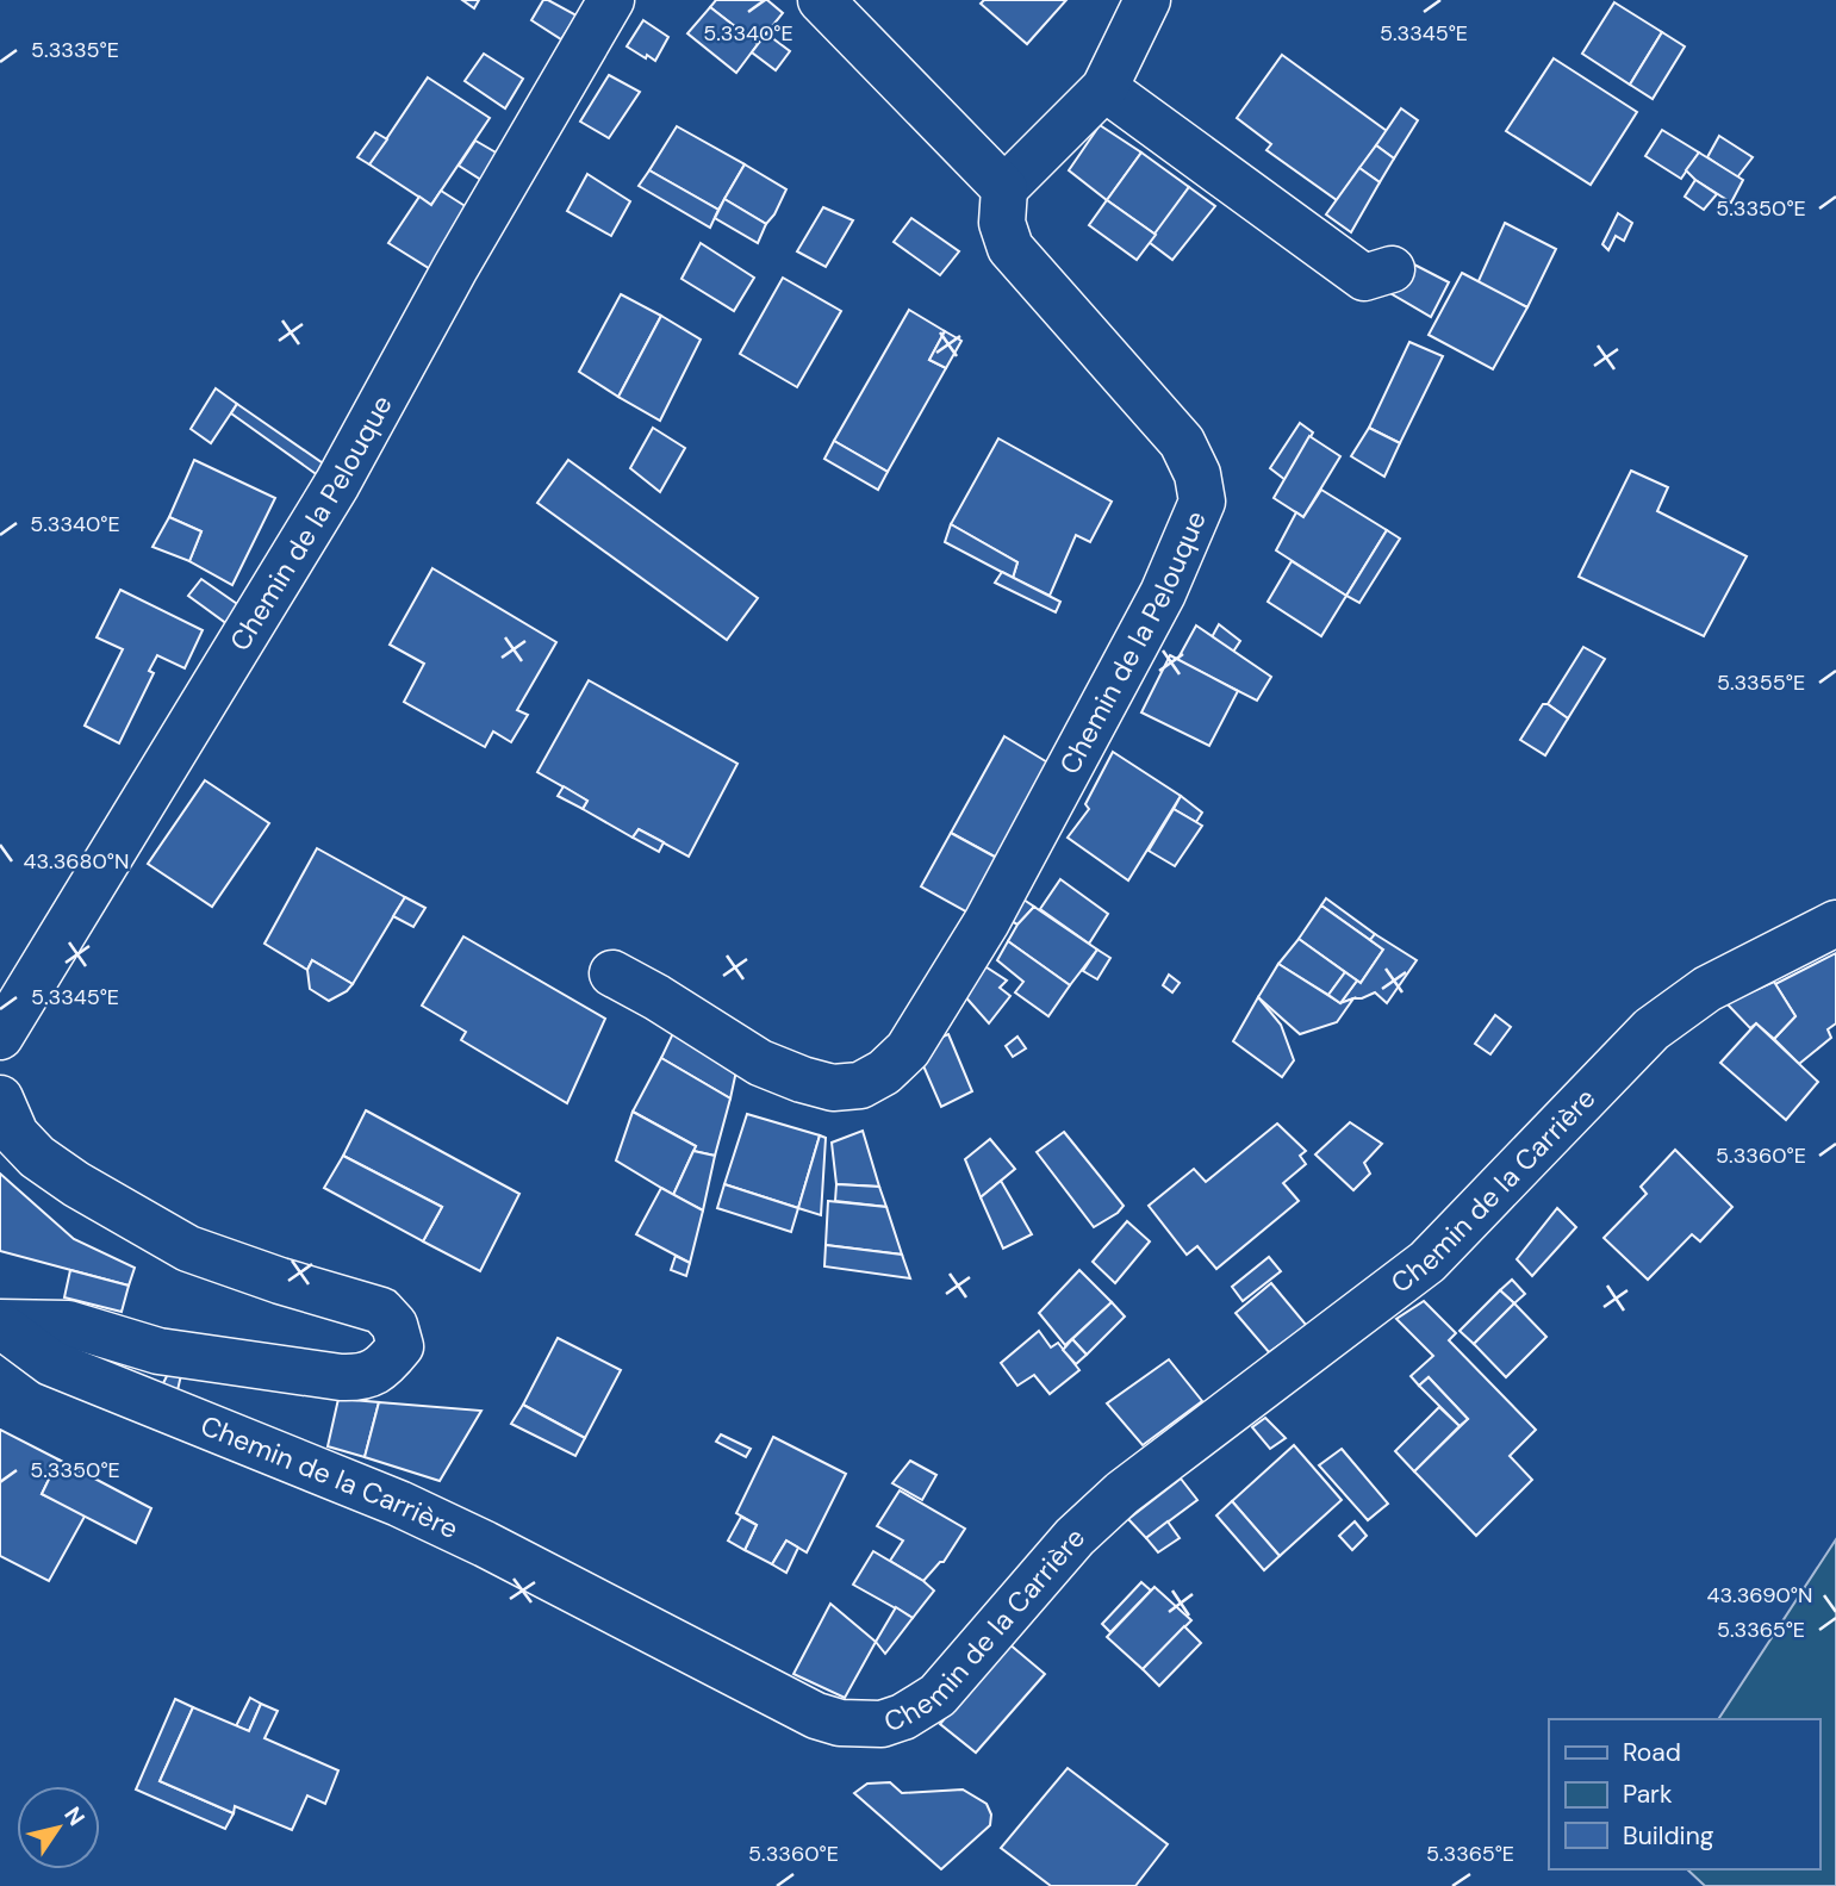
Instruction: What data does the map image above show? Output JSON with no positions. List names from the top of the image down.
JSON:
{
  "streets": {
    "street": ["Chemin de la Pelouque", "Chemin de la Carrière"]
  },
  "legend": ["Road", "Park", "Building"],
  "north": "top right",
  "coordinates": [
    "5.3340°E",
    "5.3345°E",
    "5.3335°E",
    "5.3350°E",
    "5.3355°E",
    "43.3680°N",
    "5.3360°E",
    "43.3690°N",
    "5.3365°E"
  ]
}
